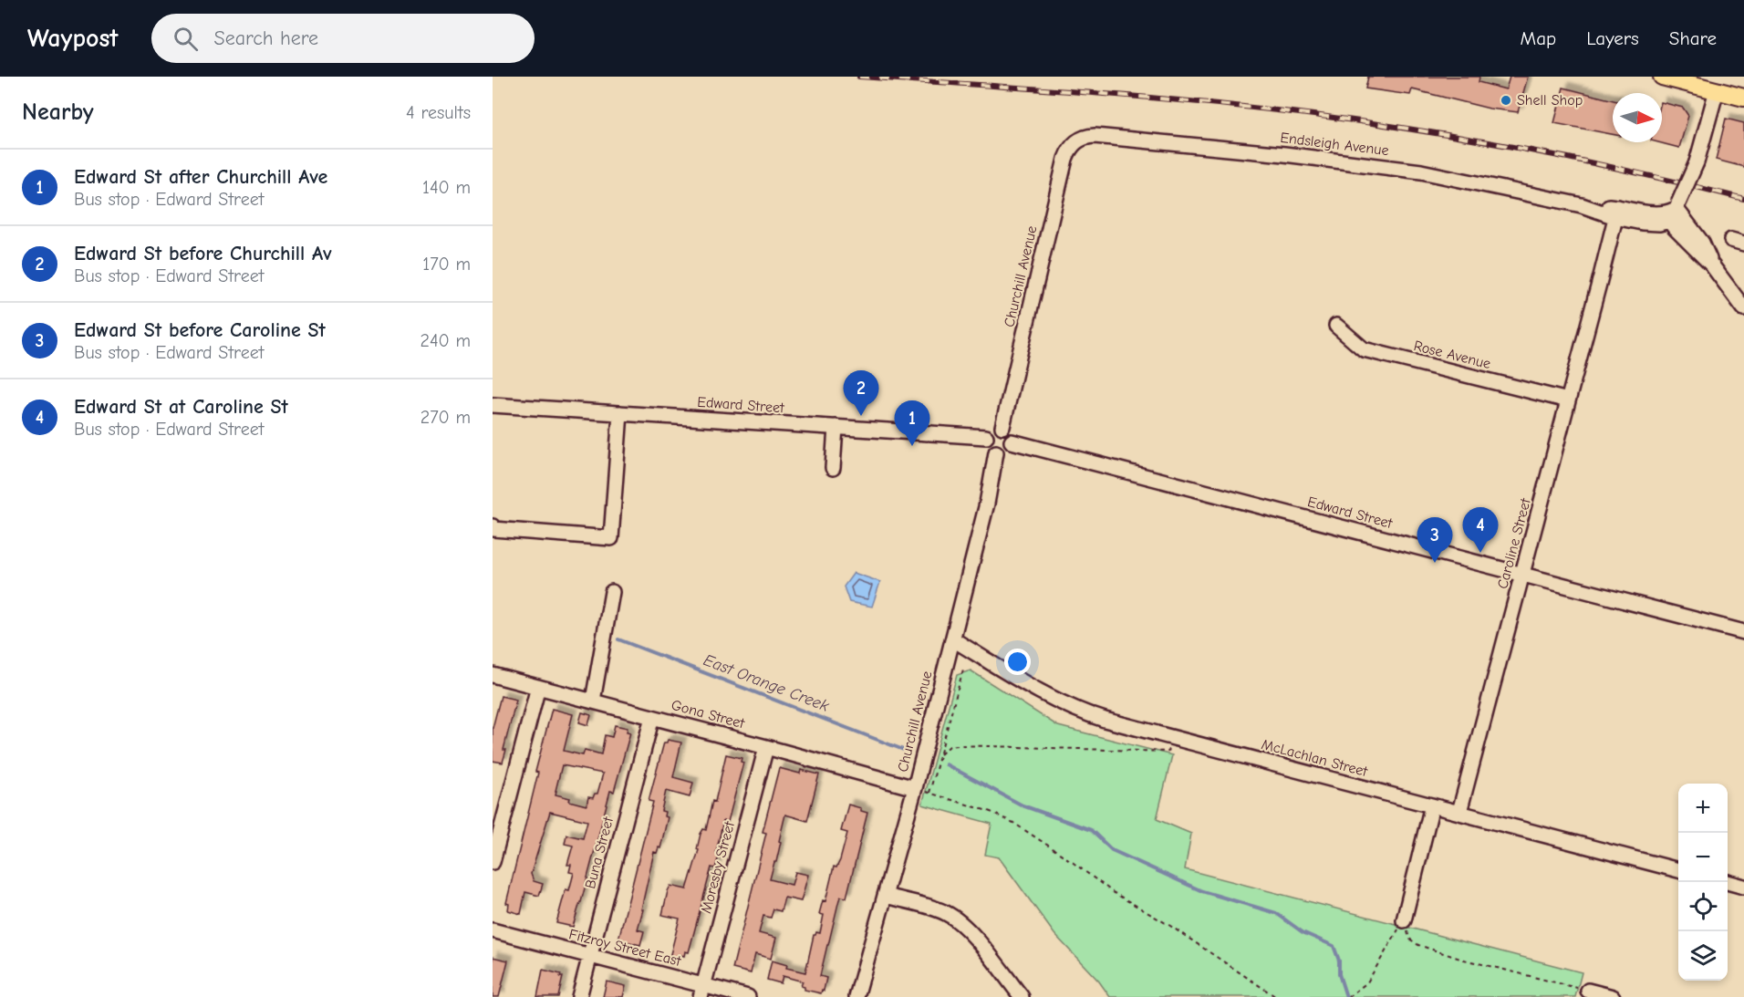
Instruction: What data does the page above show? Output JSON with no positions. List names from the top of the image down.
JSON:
{
  "streets": {
    "street": [
      "Endsleigh Avenue",
      "Churchill Avenue",
      "Rose Avenue",
      "Edward Street",
      "Caroline Street",
      "Gona Street",
      "McLachlan Street",
      "Buna Street",
      "Moresby Street",
      "Fitzroy Street East"
    ]
  },
  "crossings": [
    ["Endsleigh Avenue", "Churchill Avenue"],
    ["Endsleigh Avenue", "Caroline Street"],
    ["Churchill Avenue", "Edward Street"],
    ["Churchill Avenue", "Gona Street"],
    ["Churchill Avenue", "McLachlan Street"],
    ["Rose Avenue", "Caroline Street"],
    ["Edward Street", "Caroline Street"],
    ["Caroline Street", "McLachlan Street"],
    ["Gona Street", "Buna Street"],
    ["Gona Street", "Moresby Street"],
    ["Buna Street", "Fitzroy Street East"],
    ["Moresby Street", "Fitzroy Street East"]
  ],
  "water": ["East Orange Creek"],
  "places": ["Shell Shop"],
  "north": "right",
  "page": {
    "header": "Waypost",
    "search": "Search here",
    "nav": ["Map", "Layers", "Share"],
    "heading": ["Nearby", "4 results"],
    "list": [
      {
        "mark": "1",
        "name": "Edward St after Churchill Ave",
        "note": "Bus stop · Edward Street",
        "value": "140 m"
      },
      {
        "mark": "2",
        "name": "Edward St before Churchill Av",
        "note": "Bus stop · Edward Street",
        "value": "170 m"
      },
      {
        "mark": "3",
        "name": "Edward St before Caroline St",
        "note": "Bus stop · Edward Street",
        "value": "240 m"
      },
      {
        "mark": "4",
        "name": "Edward St at Caroline St",
        "note": "Bus stop · Edward Street",
        "value": "270 m"
      }
    ],
    "pins": [
      "2",
      "1",
      "4",
      "3"
    ],
    "map_buttons": ["+", "−"]
  }
}
